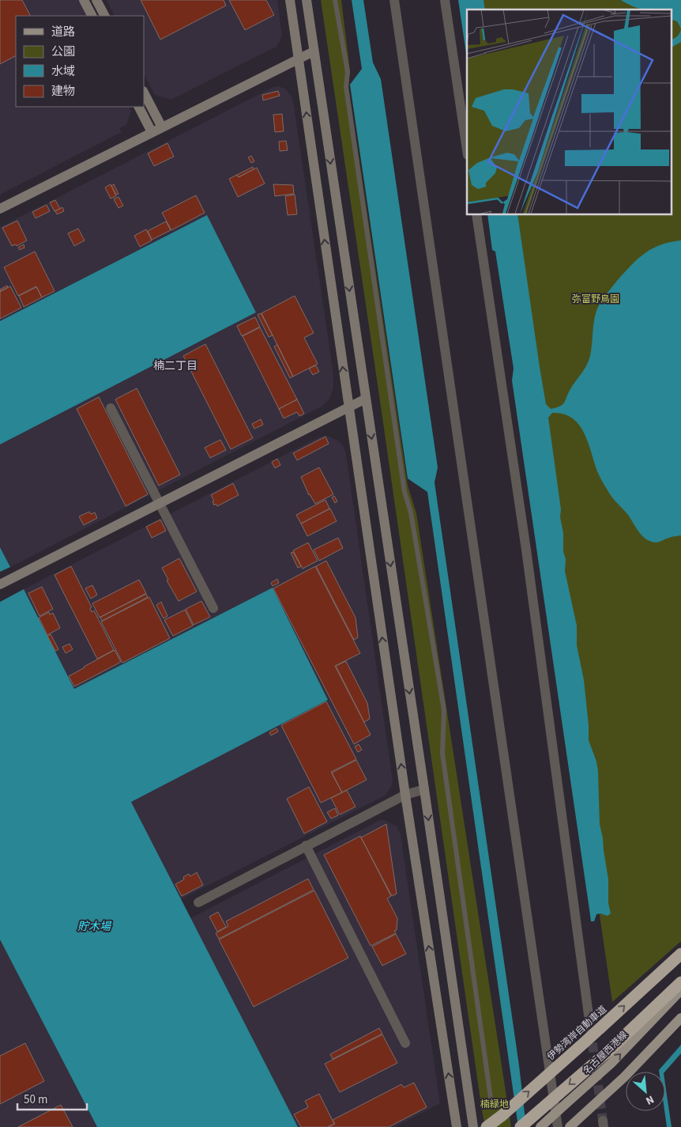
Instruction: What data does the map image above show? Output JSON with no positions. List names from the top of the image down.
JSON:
{
  "streets": {
    "highway": ["伊勢湾岸自動車道"],
    "main road": ["名古屋西港線"]
  },
  "districts": ["楠二丁目"],
  "water": ["貯木場"],
  "parks": ["弥富野鳥園", "楠緑地"],
  "legend": [
    "道路",
    "公園",
    "水域",
    "建物"
  ],
  "scale_bar": "50 m",
  "north": "bottom right"
}
